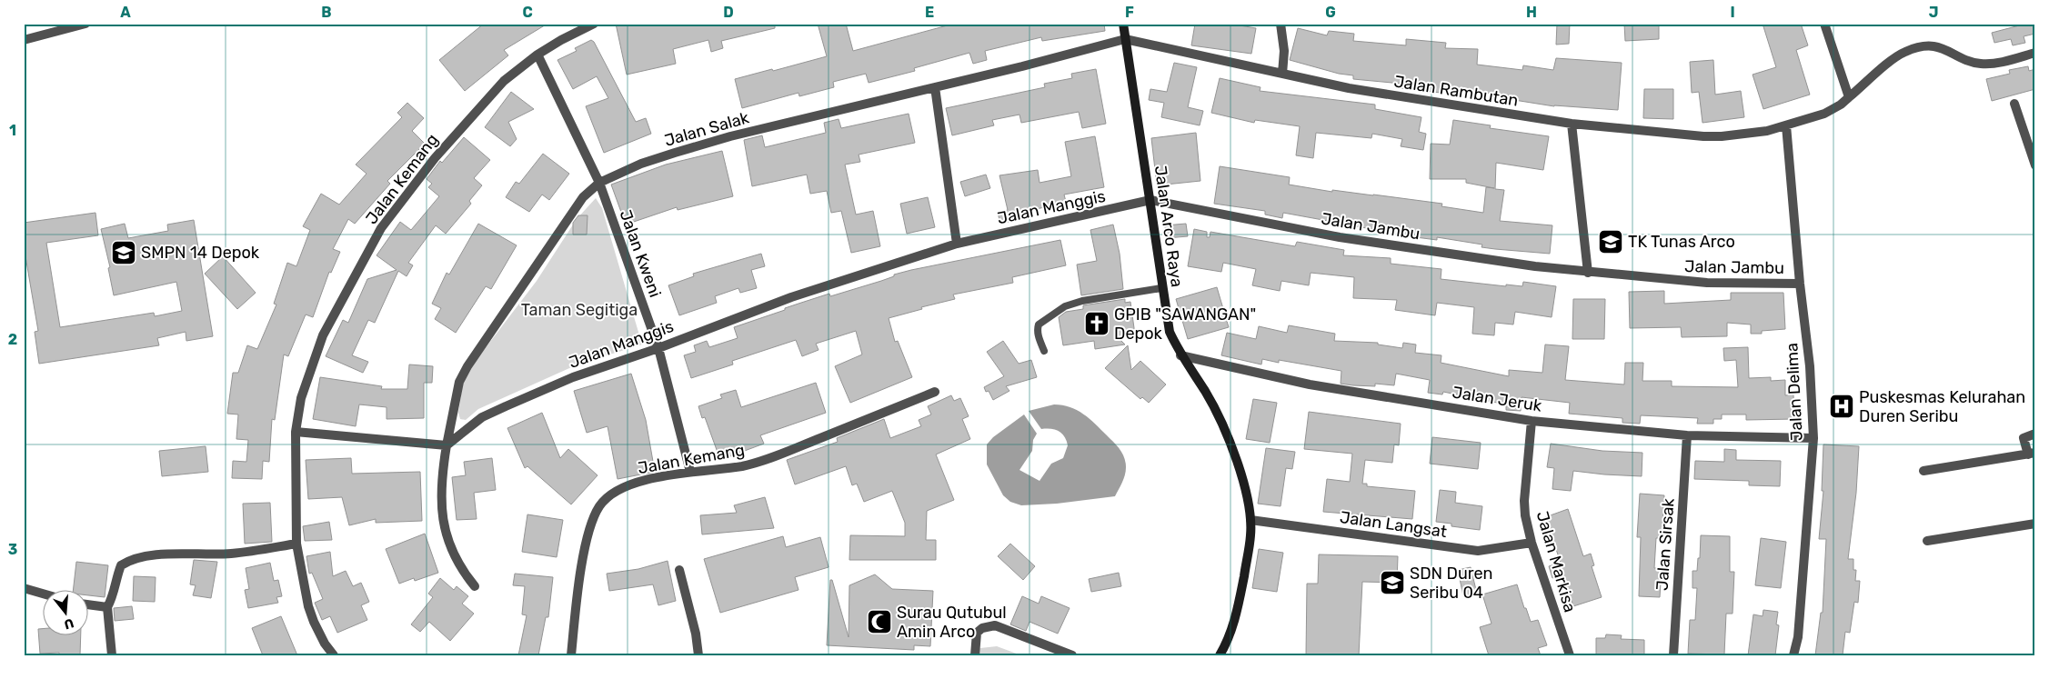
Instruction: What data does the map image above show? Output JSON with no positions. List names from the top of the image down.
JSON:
{
  "streets": {
    "main road": ["Jalan Arco Raya"],
    "street": [
      "Jalan Rambutan",
      "Jalan Salak",
      "Jalan Kemang",
      "Jalan Manggis",
      "Jalan Jambu",
      "Jalan Kweni",
      "Jalan Delima",
      "Jalan Jeruk",
      "Jalan Langsat",
      "Jalan Sirsak",
      "Jalan Markisa"
    ]
  },
  "crossings": [
    ["Jalan Rambutan", "Jalan Salak"],
    ["Jalan Rambutan", "Jalan Arco Raya"],
    ["Jalan Rambutan", "Jalan Delima"],
    ["Jalan Salak", "Jalan Manggis"],
    ["Jalan Salak", "Jalan Arco Raya"],
    ["Jalan Salak", "Jalan Kweni"],
    ["Jalan Kemang", "Jalan Kweni"],
    ["Jalan Manggis", "Jalan Arco Raya"],
    ["Jalan Manggis", "Jalan Jambu"],
    ["Jalan Manggis", "Jalan Kweni"],
    ["Jalan Arco Raya", "Jalan Jambu"],
    ["Jalan Arco Raya", "Jalan Jeruk"],
    ["Jalan Arco Raya", "Jalan Langsat"],
    ["Jalan Jambu", "Jalan Delima"],
    ["Jalan Delima", "Jalan Jeruk"],
    ["Jalan Jeruk", "Jalan Sirsak"],
    ["Jalan Jeruk", "Jalan Markisa"],
    ["Jalan Langsat", "Jalan Markisa"]
  ],
  "parks": ["Taman Segitiga"],
  "places": {
    "school or university": ["TK Tunas Arco", "SMPN 14 Depok", "SDN Duren Seribu 04"],
    "church": ["GPIB \"SAWANGAN\" Depok"],
    "hospital": ["Puskesmas Kelurahan Duren Seribu"],
    "mosque": ["Surau Qutubul Amin Arco"]
  },
  "north": "bottom",
  "grid": {
    "columns": [
      "A",
      "B",
      "C",
      "D",
      "E",
      "F",
      "G",
      "H",
      "I",
      "J"
    ],
    "rows": ["1", "2", "3"]
  }
}
